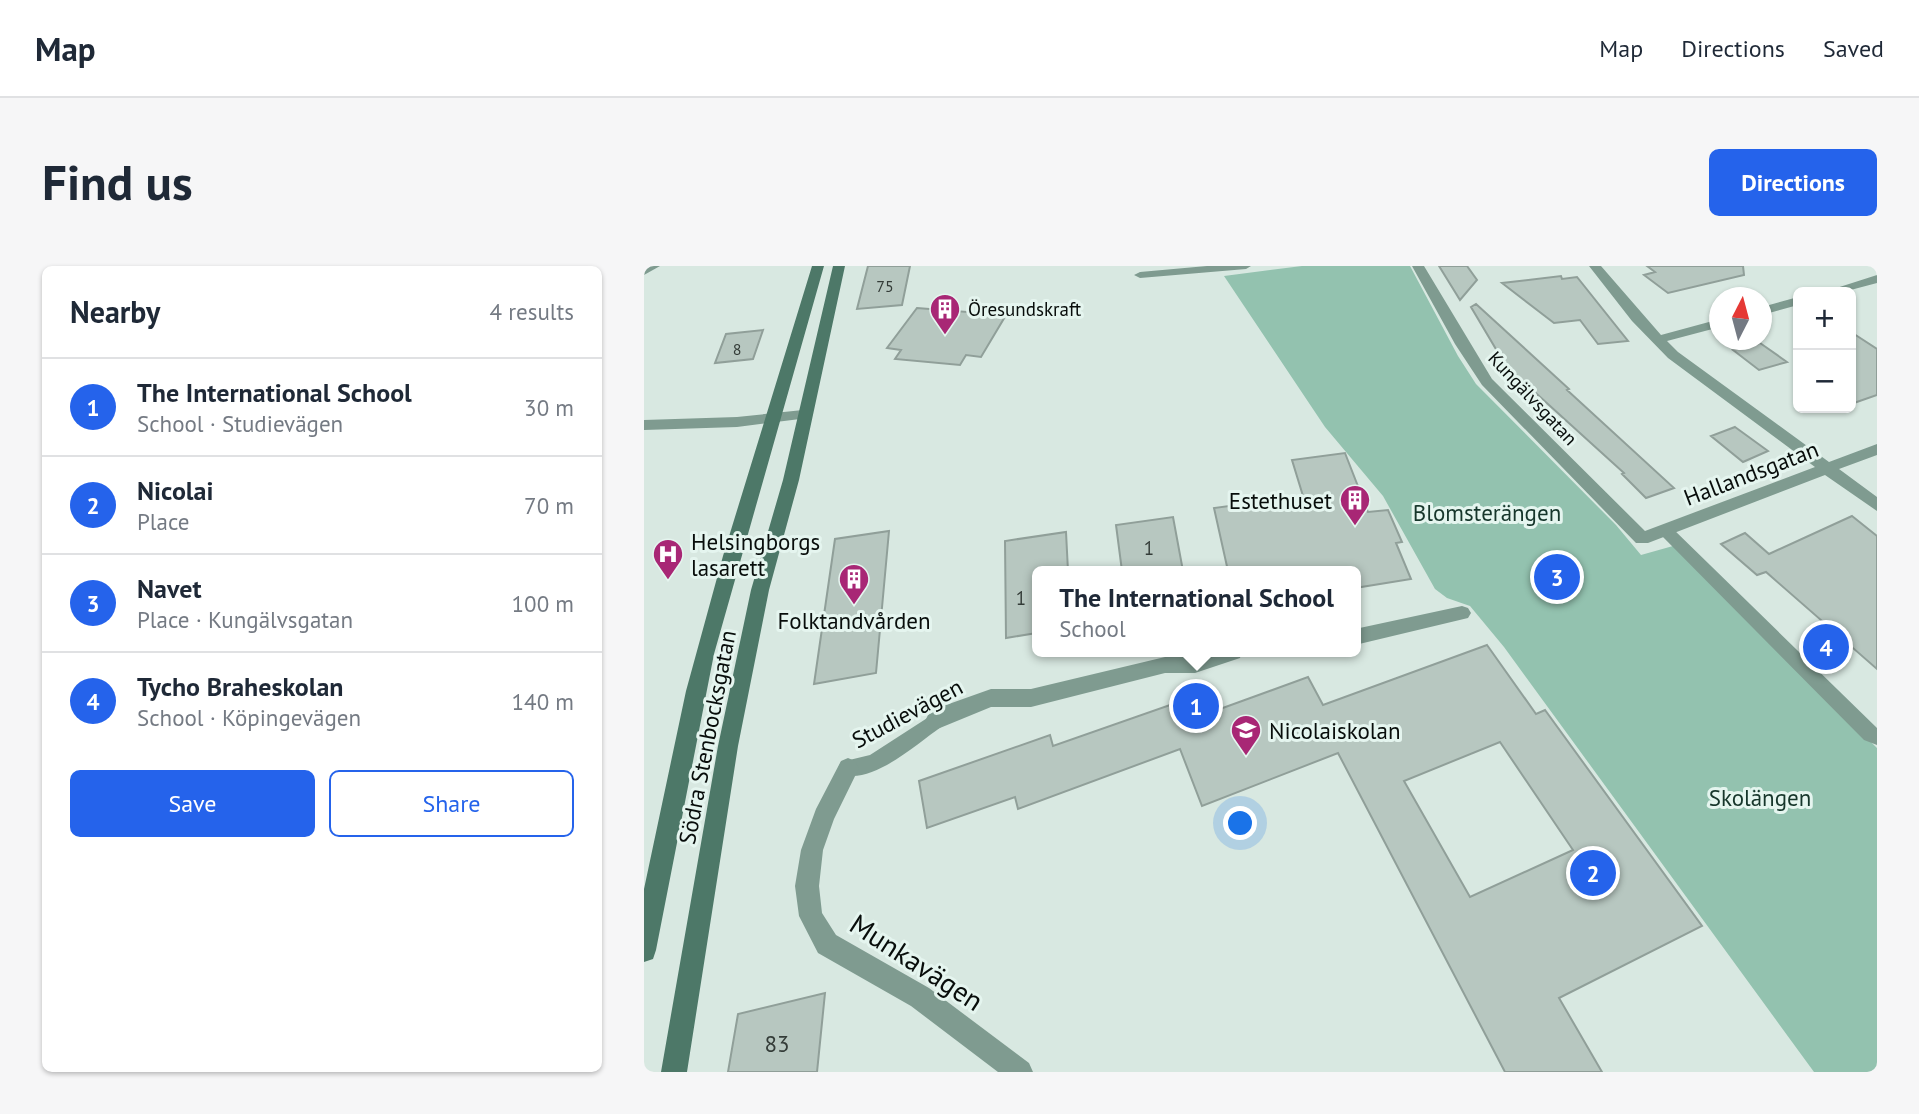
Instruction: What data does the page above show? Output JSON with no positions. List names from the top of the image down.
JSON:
{
  "streets": {
    "main road": ["Södra Stenbocksgatan"],
    "street": [
      "Kungälvsgatan",
      "Hallandsgatan",
      "Studievägen",
      "Munkavägen"
    ]
  },
  "crossings": [
    ["Kungälvsgatan", "Hallandsgatan"],
    ["Studievägen", "Munkavägen"]
  ],
  "parks": ["Blomsterängen", "Skolängen"],
  "places": {
    "building": ["Öresundskraft", "Estethuset", "Folktandvården"],
    "hospital": ["Helsingborgs lasarett"],
    "school or university": ["Nicolaiskolan"]
  },
  "house_numbers": [
    "75",
    "8",
    "1",
    "1",
    "83"
  ],
  "north": "top",
  "page": {
    "header": "Map",
    "nav": ["Map", "Directions", "Saved"],
    "buttons": [
      "Directions",
      ["Save", "Share"]
    ],
    "title": "Find us",
    "heading": ["Nearby", "4 results"],
    "map_buttons": ["+", "−"],
    "list": [
      {
        "mark": "1",
        "name": "The International School",
        "note": "School · Studievägen",
        "value": "30 m"
      },
      {
        "mark": "2",
        "name": "Nicolai",
        "note": "Place",
        "value": "70 m"
      },
      {
        "mark": "3",
        "name": "Navet",
        "note": "Place · Kungälvsgatan",
        "value": "100 m"
      },
      {
        "mark": "4",
        "name": "Tycho Braheskolan",
        "note": "School · Köpingevägen",
        "value": "140 m"
      }
    ],
    "pins": [
      "3",
      "4",
      "1",
      "2"
    ],
    "popup": ["The International School", "School"]
  }
}
